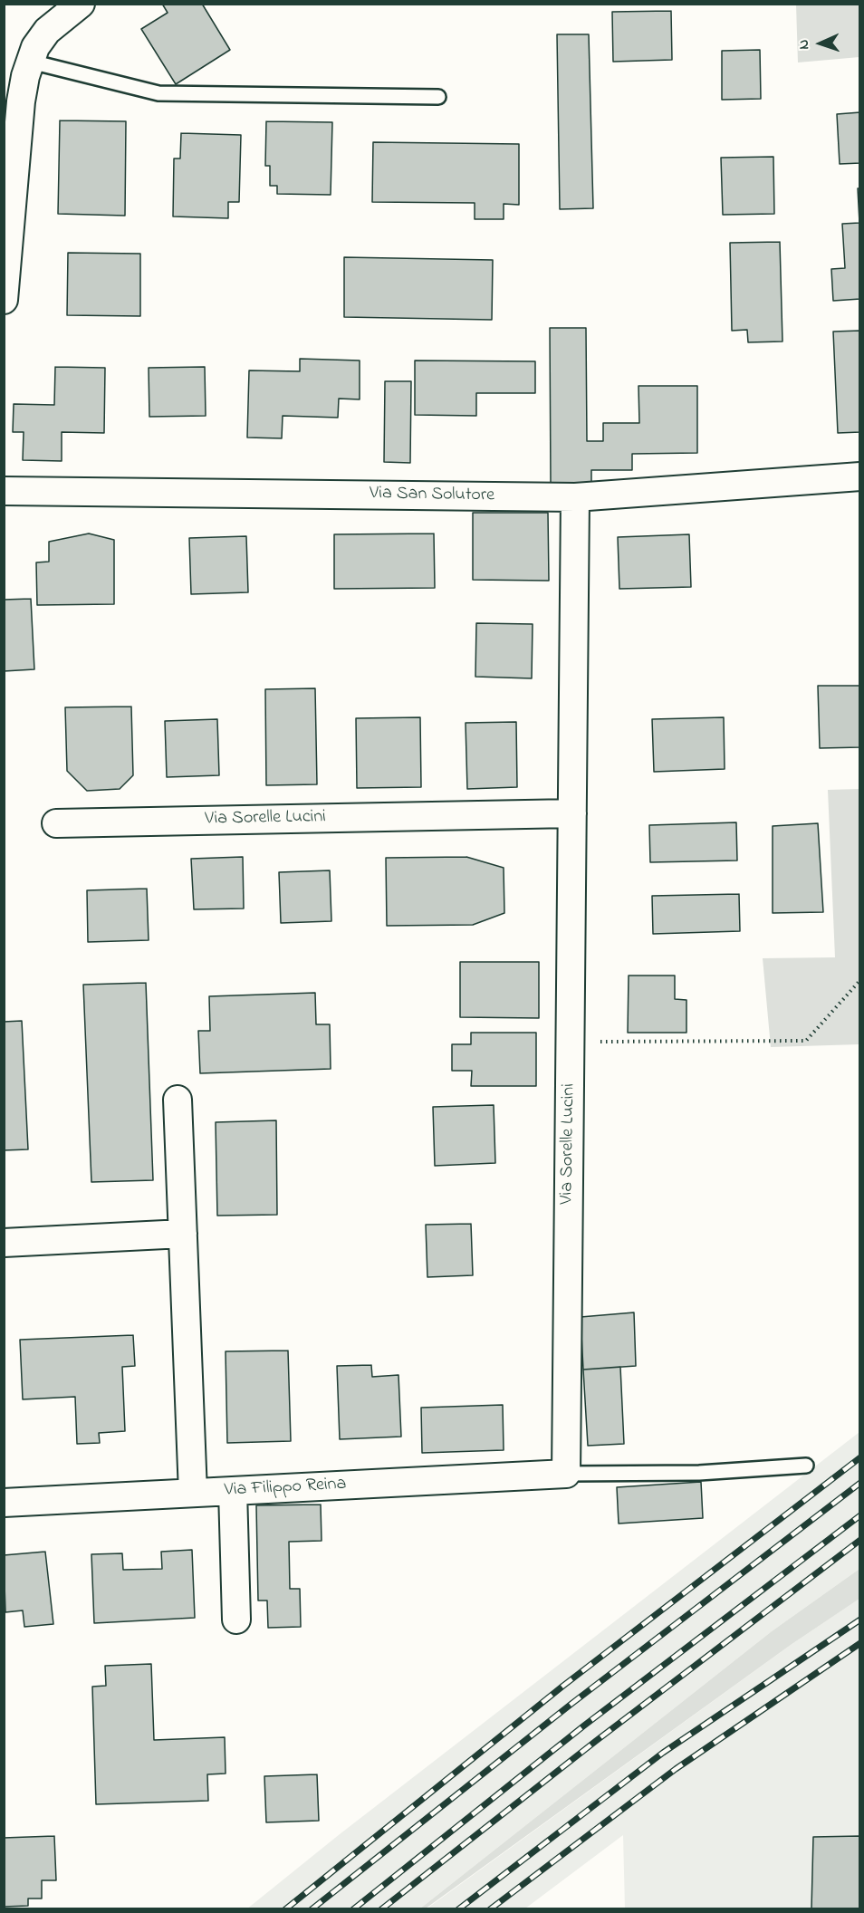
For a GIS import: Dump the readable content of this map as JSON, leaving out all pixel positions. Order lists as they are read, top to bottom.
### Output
{
  "streets": {
    "street": ["Via San Solutore", "Via Sorelle Lucini", "Via Filippo Reina"]
  },
  "crossings": [
    ["Via San Solutore", "Via Sorelle Lucini"],
    ["Via Sorelle Lucini", "Via Filippo Reina"]
  ],
  "north": "left"
}
